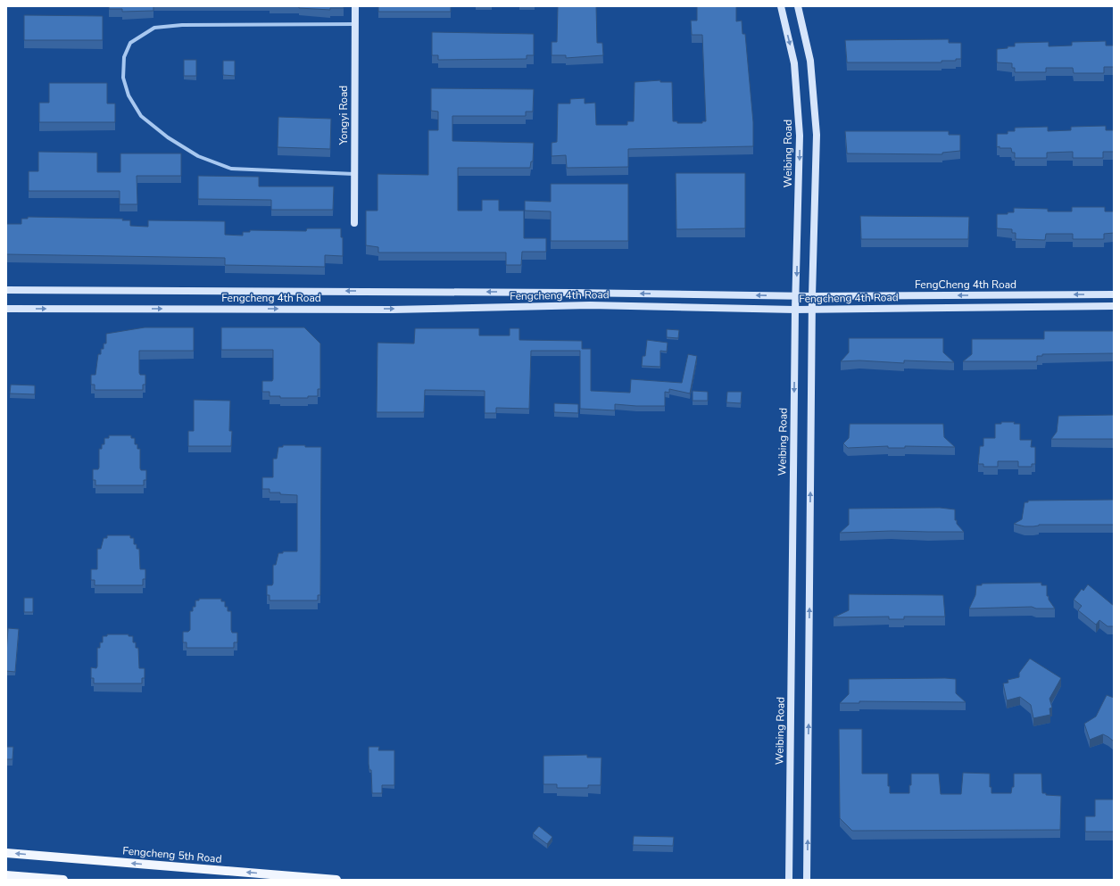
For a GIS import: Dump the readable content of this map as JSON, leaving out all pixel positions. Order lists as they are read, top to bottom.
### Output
{
  "streets": {
    "main road": ["Fengcheng 5th Road"],
    "street": [
      "Yongyi Road",
      "Weibing Road",
      "FengCheng 4th Road",
      "Fengcheng 4th Road"
    ]
  },
  "crossings": [
    ["Weibing Road", "FengCheng 4th Road"],
    ["Weibing Road", "Fengcheng 4th Road"],
    ["FengCheng 4th Road", "Fengcheng 4th Road"]
  ],
  "one_way": ["FengCheng 4th Road", "Fengcheng 5th Road"]
}
